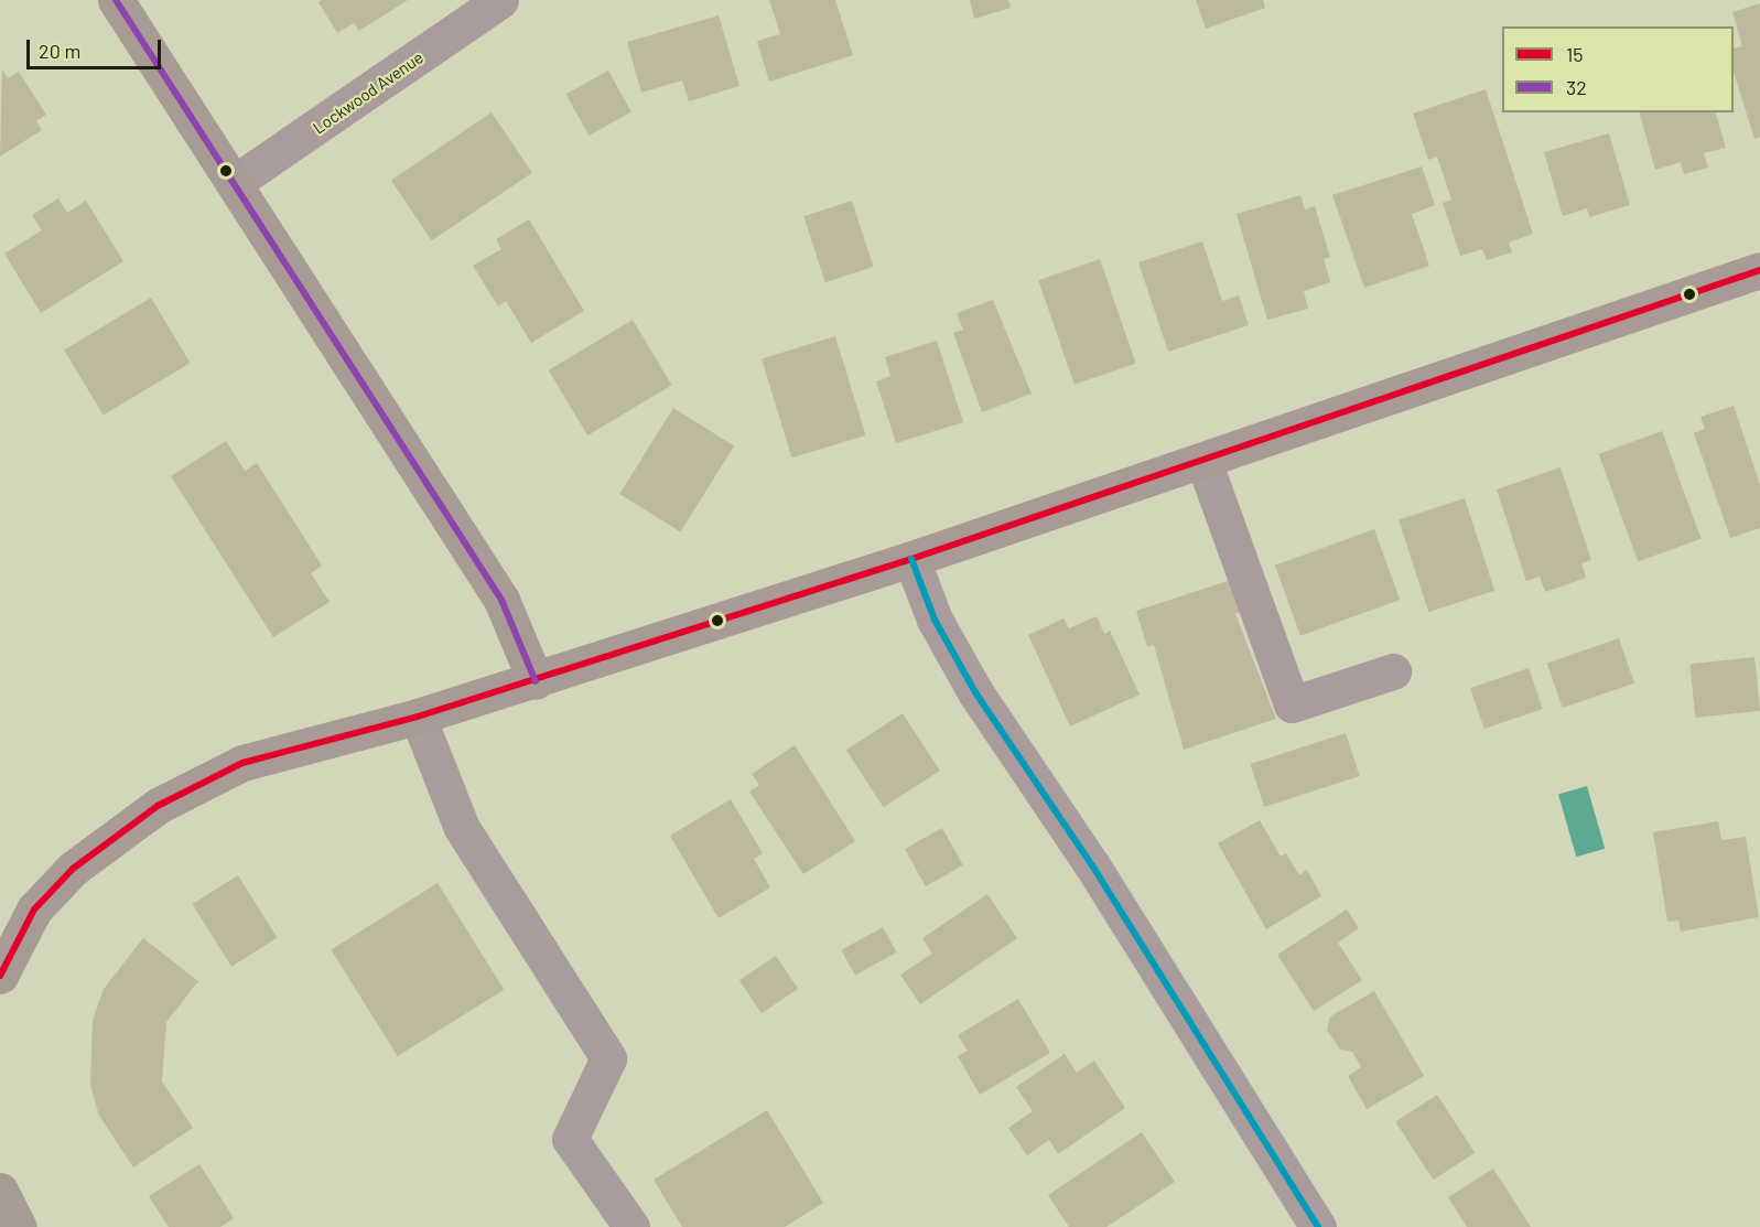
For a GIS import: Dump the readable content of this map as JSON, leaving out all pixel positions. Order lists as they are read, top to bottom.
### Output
{
  "streets": {
    "street": ["Lockwood Avenue"]
  },
  "lines": ["transit line 32", "transit line 15"],
  "legend": ["15", "32"],
  "scale_bar": "20 m"
}
